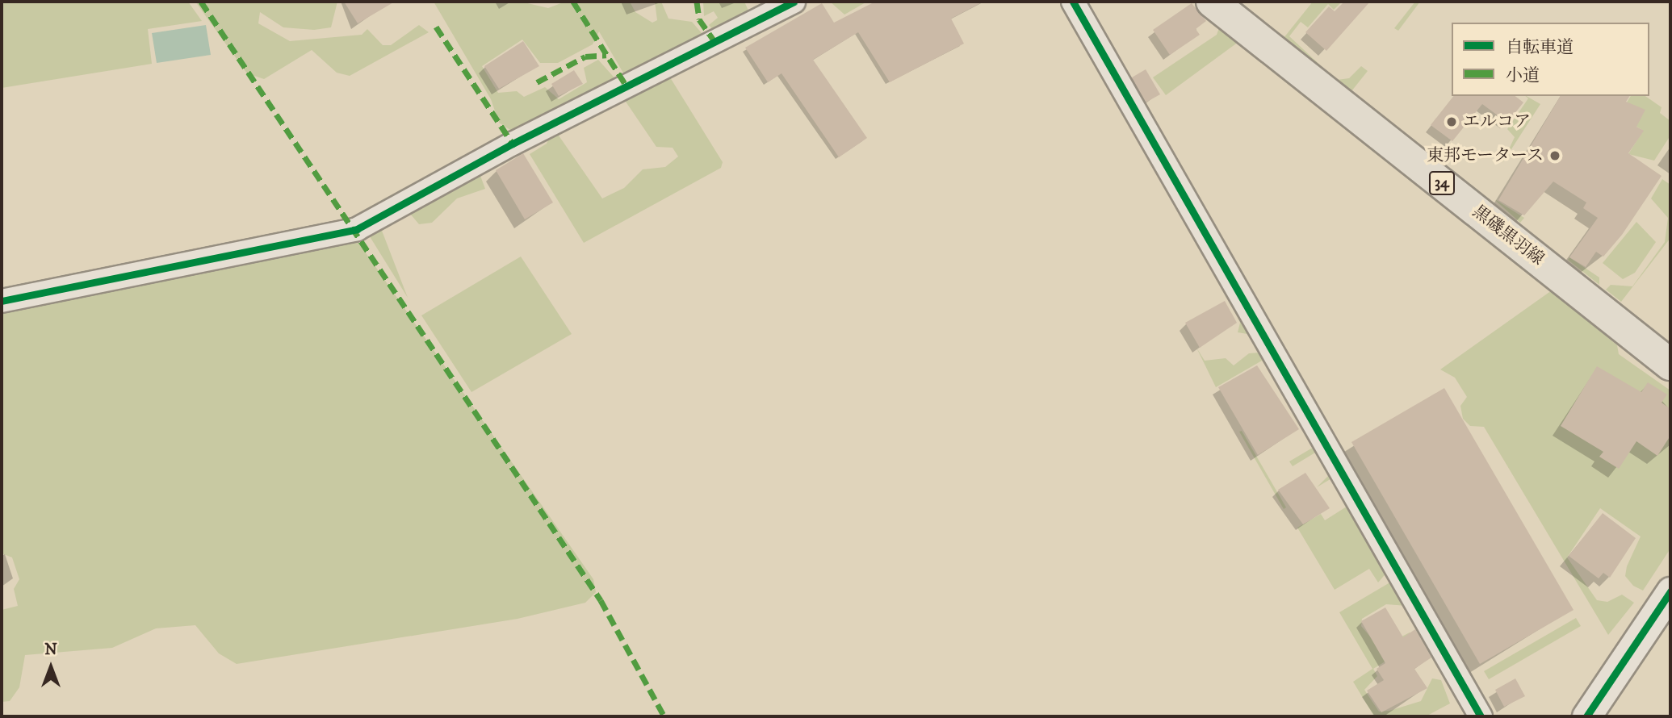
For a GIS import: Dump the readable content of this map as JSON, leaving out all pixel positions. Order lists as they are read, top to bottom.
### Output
{
  "streets": {
    "main road": ["34", "黒磯黒羽線"]
  },
  "places": ["エルコア", "東邦モータース"],
  "legend": ["自転車道", "小道"],
  "north": "top"
}
